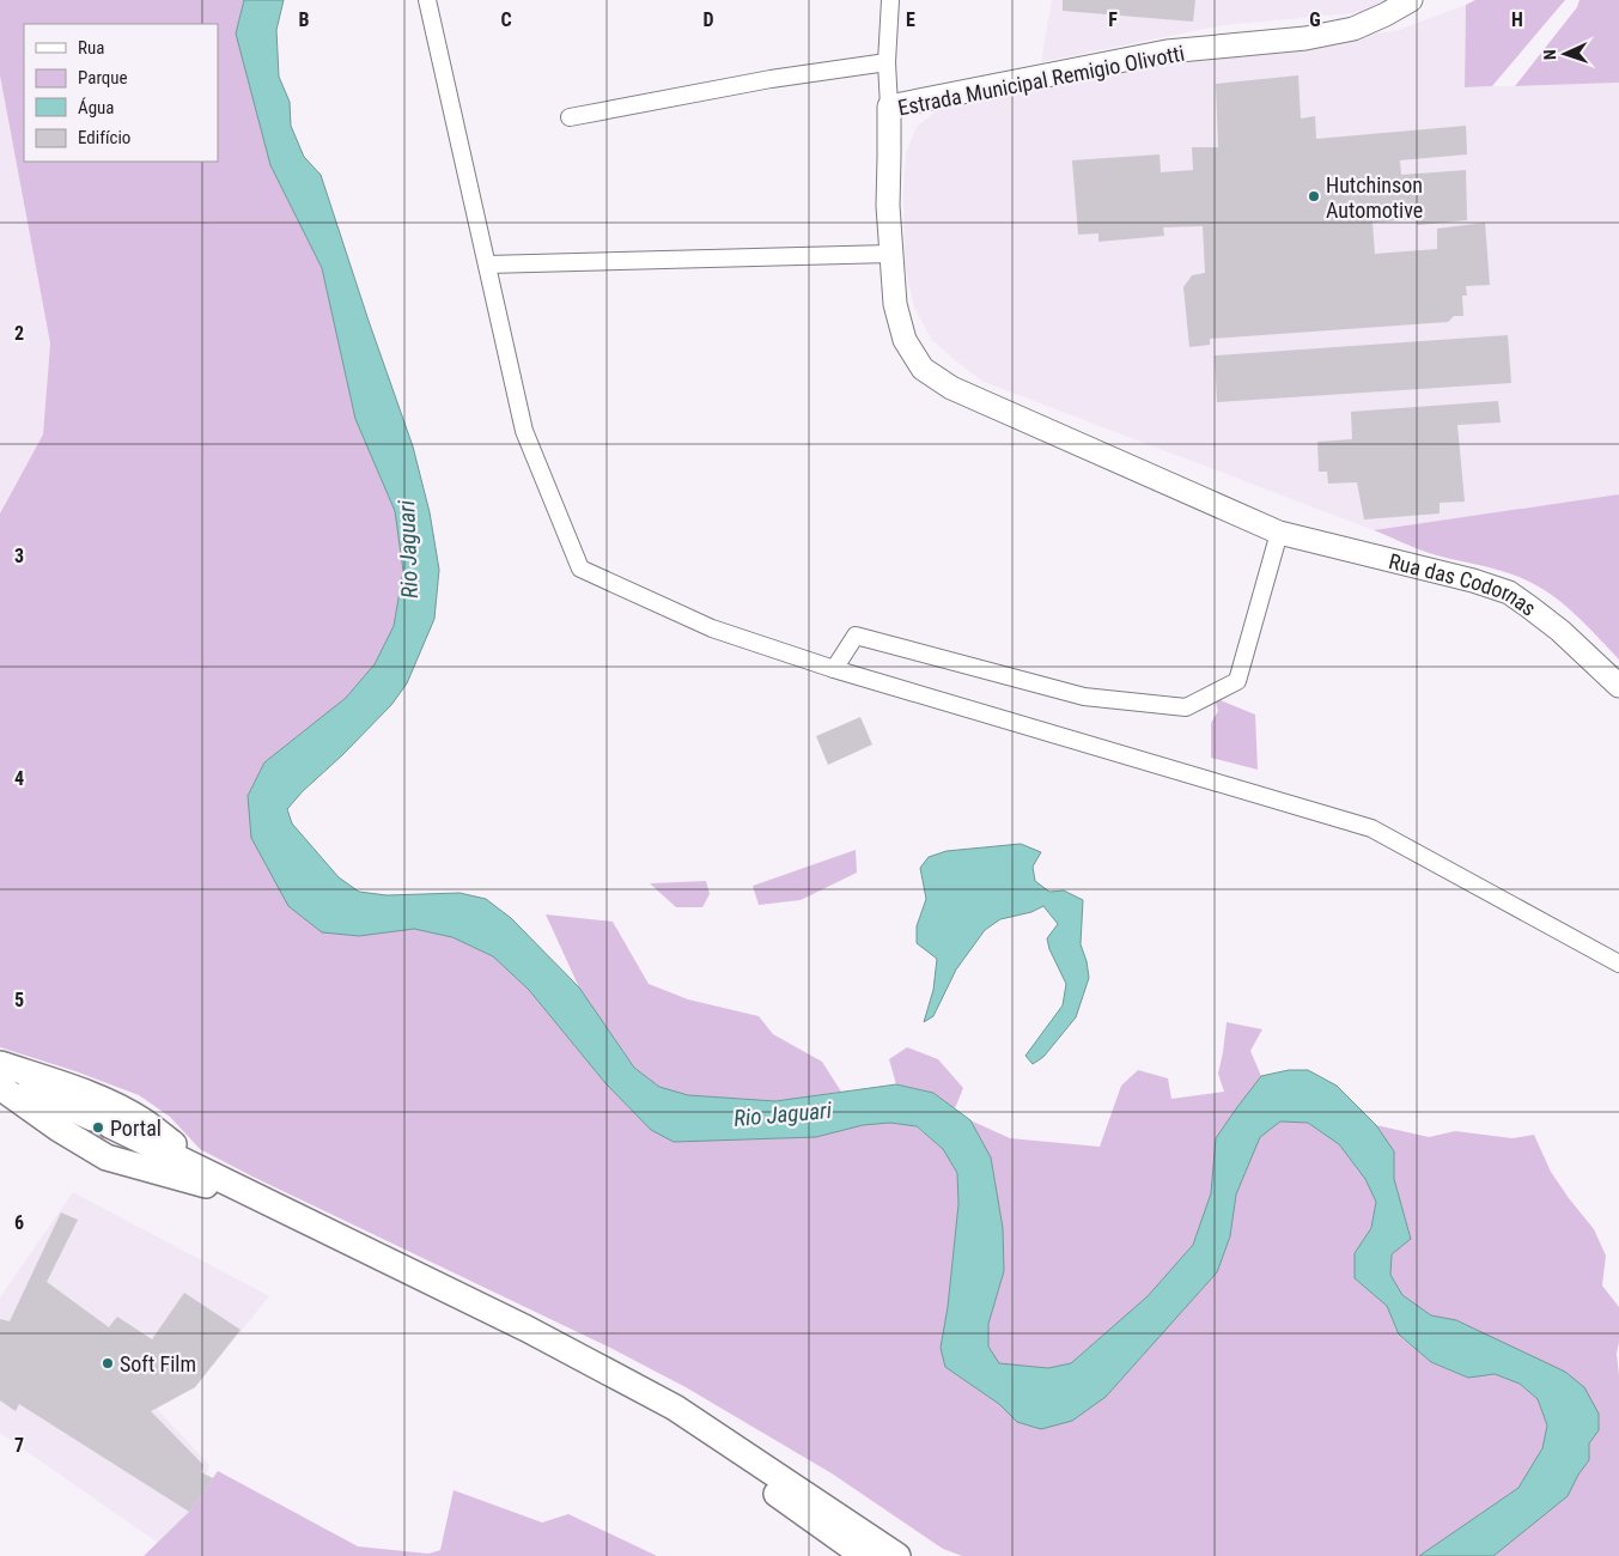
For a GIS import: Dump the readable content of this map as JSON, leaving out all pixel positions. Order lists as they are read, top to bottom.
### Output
{
  "streets": {
    "street": ["Estrada Municipal Remigio Olivotti", "Rua das Codornas"]
  },
  "crossings": [
    ["Estrada Municipal Remigio Olivotti", "Rua das Codornas"]
  ],
  "water": ["Rio Jaguari"],
  "places": ["Hutchinson Automotive", "Portal", "Soft Film"],
  "legend": [
    "Rua",
    "Parque",
    "Água",
    "Edifício"
  ],
  "north": "left",
  "grid": {
    "columns": [
      "B",
      "C",
      "D",
      "E",
      "F",
      "G",
      "H"
    ],
    "rows": [
      "2",
      "3",
      "4",
      "5",
      "6",
      "7"
    ]
  }
}
